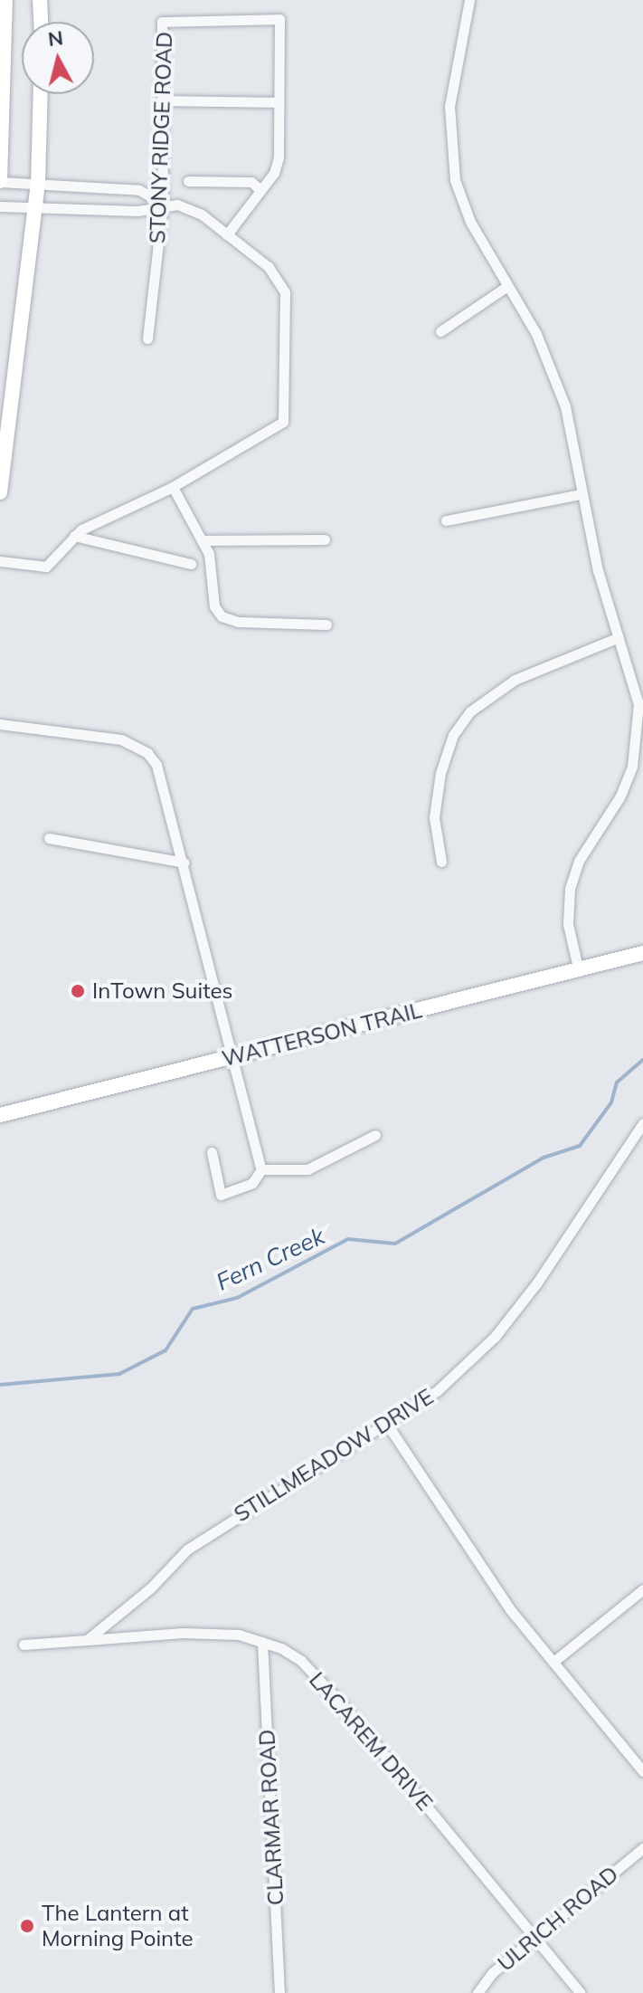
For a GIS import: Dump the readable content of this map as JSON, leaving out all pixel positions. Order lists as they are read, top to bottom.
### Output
{
  "streets": {
    "main road": ["WATTERSON TRAIL"],
    "street": [
      "STONY RIDGE ROAD",
      "STILLMEADOW DRIVE",
      "LACAREM DRIVE",
      "CLARMAR ROAD",
      "ULRICH ROAD"
    ]
  },
  "crossings": [
    ["STILLMEADOW DRIVE", "LACAREM DRIVE"],
    ["LACAREM DRIVE", "CLARMAR ROAD"],
    ["LACAREM DRIVE", "ULRICH ROAD"]
  ],
  "water": ["Fern Creek"],
  "places": ["InTown Suites", "The Lantern at Morning Pointe"],
  "north": "top"
}
